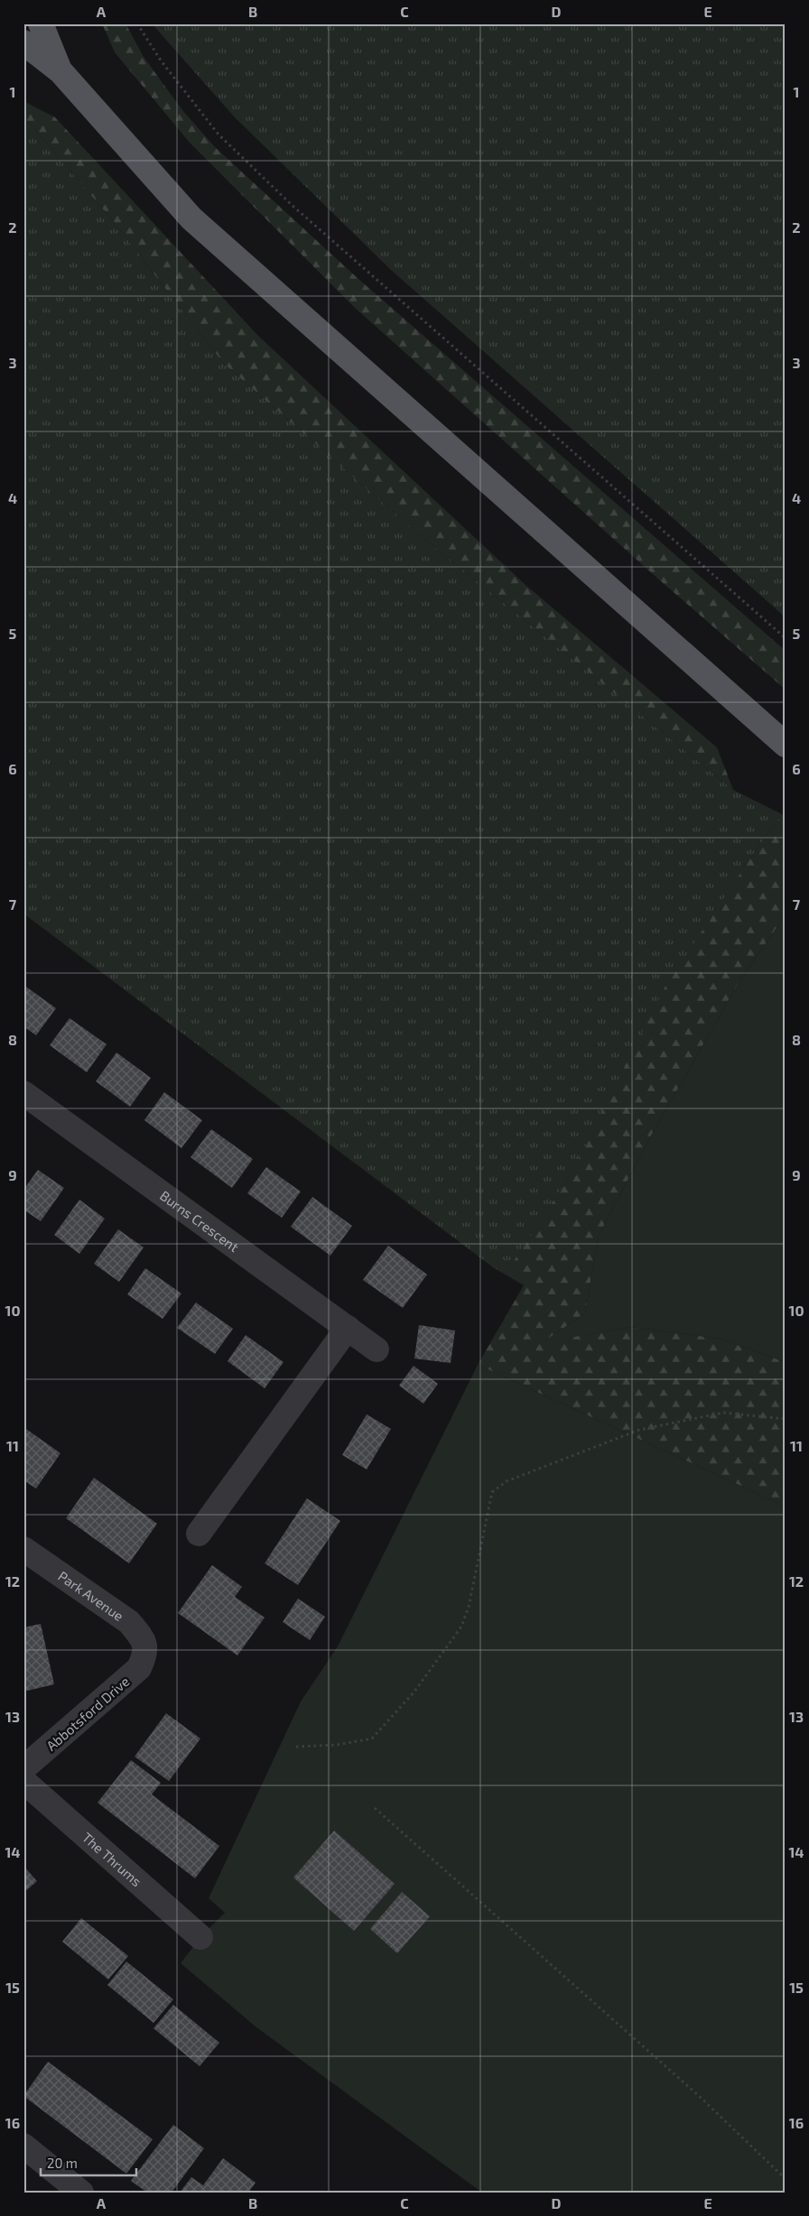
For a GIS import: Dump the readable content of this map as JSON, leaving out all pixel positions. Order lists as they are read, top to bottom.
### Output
{
  "streets": {
    "street": [
      "Burns Crescent",
      "Park Avenue",
      "Abbotsford Drive",
      "The Thrums"
    ]
  },
  "crossings": [
    ["Park Avenue", "Abbotsford Drive"]
  ],
  "scale_bar": "20 m",
  "grid": {
    "columns": [
      "A",
      "B",
      "C",
      "D",
      "E"
    ],
    "rows": [
      "1",
      "2",
      "3",
      "4",
      "5",
      "6",
      "7",
      "8",
      "9",
      "10",
      "11",
      "12",
      "13",
      "14",
      "15",
      "16"
    ]
  }
}
